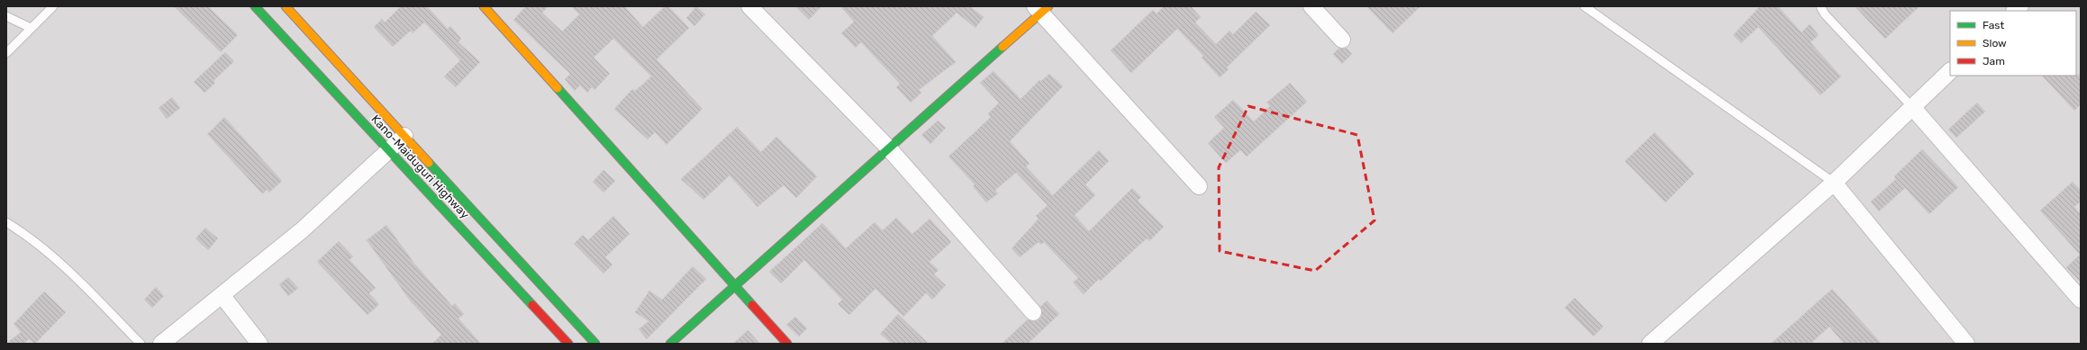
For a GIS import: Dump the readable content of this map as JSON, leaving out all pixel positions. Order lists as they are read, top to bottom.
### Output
{
  "streets": {
    "main road": ["Kano-Maiduguri Highway"]
  },
  "legend": ["Fast", "Slow", "Jam"]
}
